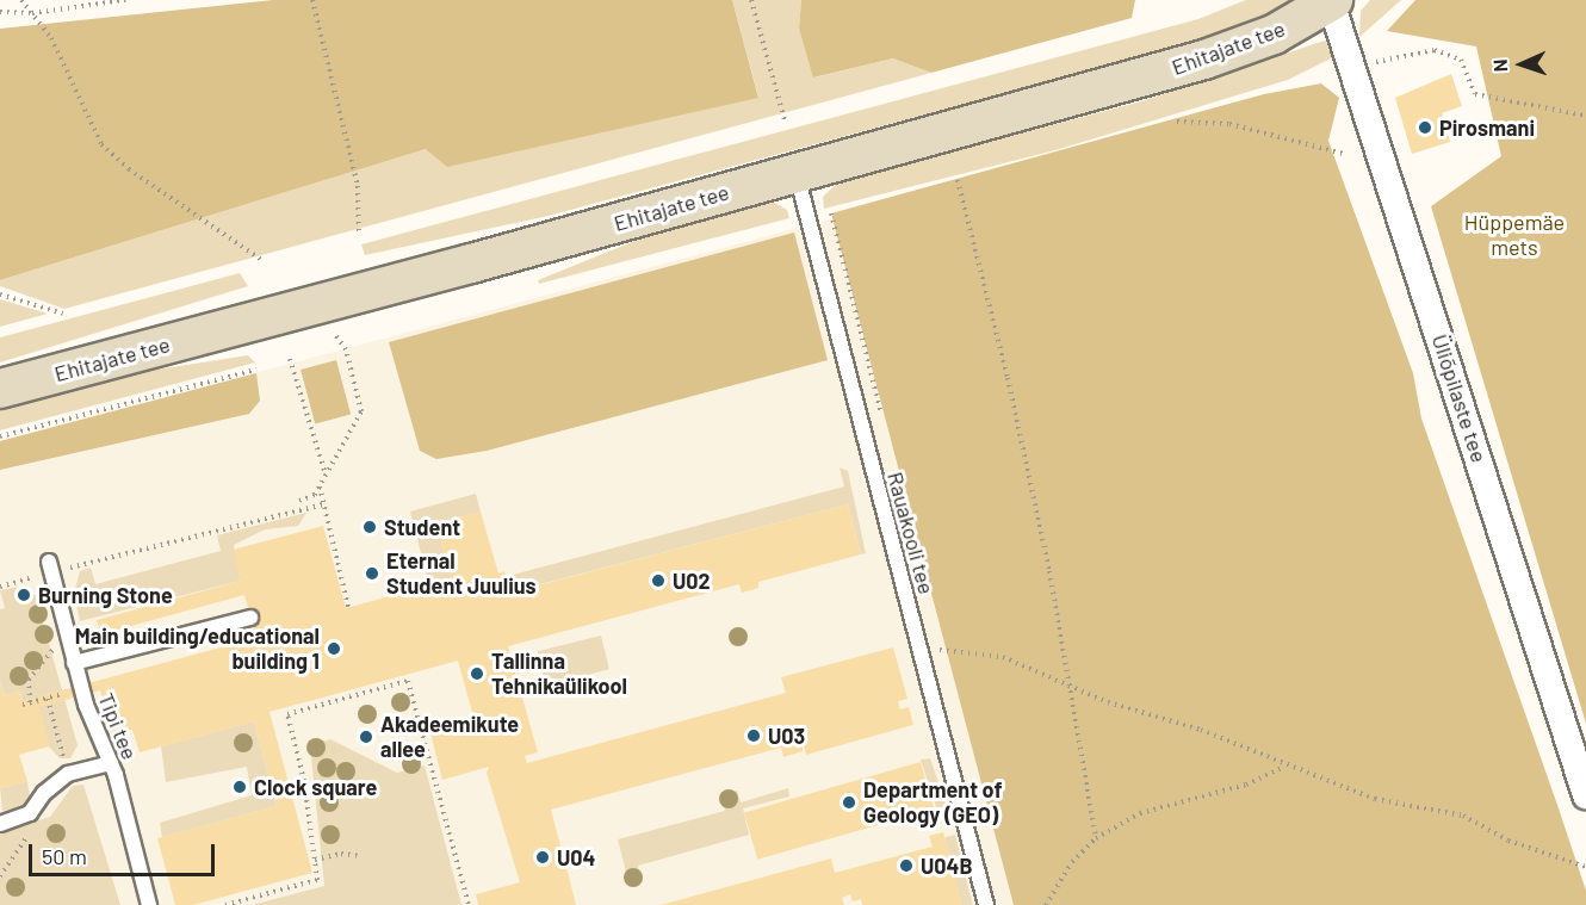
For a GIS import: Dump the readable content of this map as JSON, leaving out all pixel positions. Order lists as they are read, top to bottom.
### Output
{
  "streets": {
    "main road": ["Ehitajate tee"],
    "street": ["Üliõpilaste tee"],
    "lane": ["Rauakooli tee", "Tipi tee"]
  },
  "crossings": [
    ["Ehitajate tee", "Üliõpilaste tee"],
    ["Ehitajate tee", "Rauakooli tee"]
  ],
  "parks": ["Hüppemäe mets"],
  "places": [
    "Pirosmani",
    "Student",
    "Eternal Student Juulius",
    "U02",
    "Burning Stone",
    "Main building/educational building 1",
    "Tallinna Tehnikaülikool",
    "U03",
    "Akadeemikute allee",
    "Clock square",
    "Department of Geology (GEO)",
    "U04",
    "U04B"
  ],
  "scale_bar": "50 m",
  "north": "left"
}
